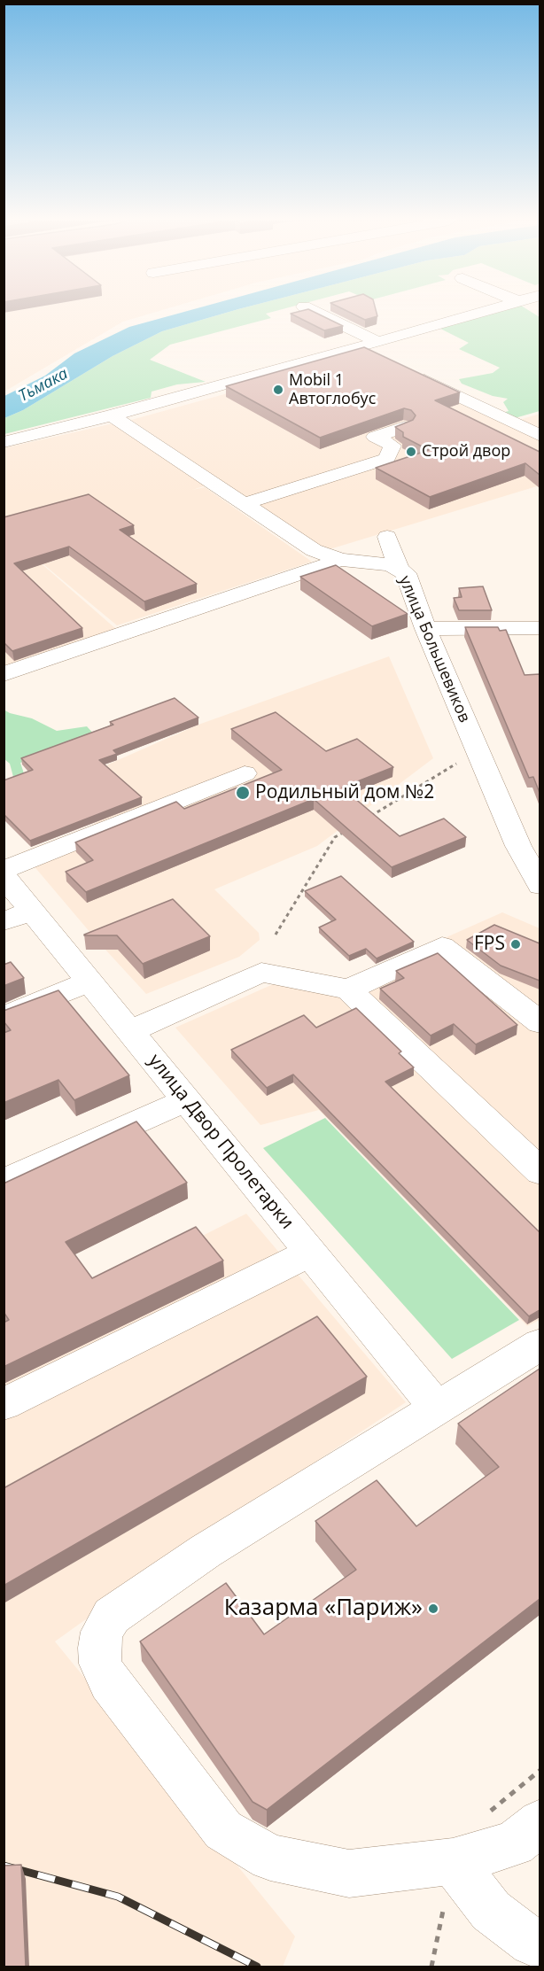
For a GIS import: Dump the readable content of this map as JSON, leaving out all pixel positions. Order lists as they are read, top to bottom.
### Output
{
  "streets": {
    "street": ["улица Большевиков", "улица Двор Пролетарки"]
  },
  "water": ["Тьмака"],
  "places": [
    "Mobil 1 Автоглобус",
    "Строй двор",
    "Родильный дом №2",
    "FPS",
    "Казарма «Париж»"
  ]
}
